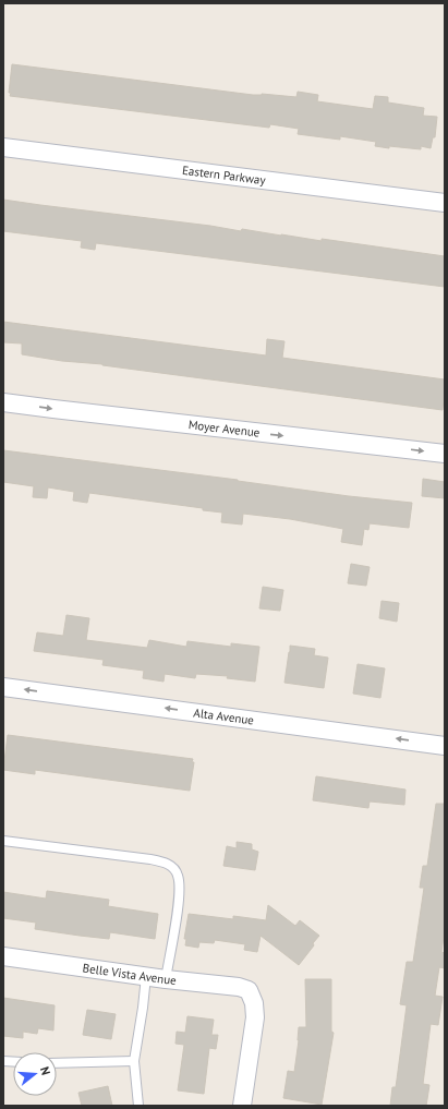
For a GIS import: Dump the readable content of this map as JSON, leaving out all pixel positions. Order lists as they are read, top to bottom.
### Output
{
  "streets": {
    "street": [
      "Eastern Parkway",
      "Moyer Avenue",
      "Alta Avenue",
      "Belle Vista Avenue"
    ]
  },
  "one_way": ["Moyer Avenue", "Alta Avenue"],
  "north": "right"
}
